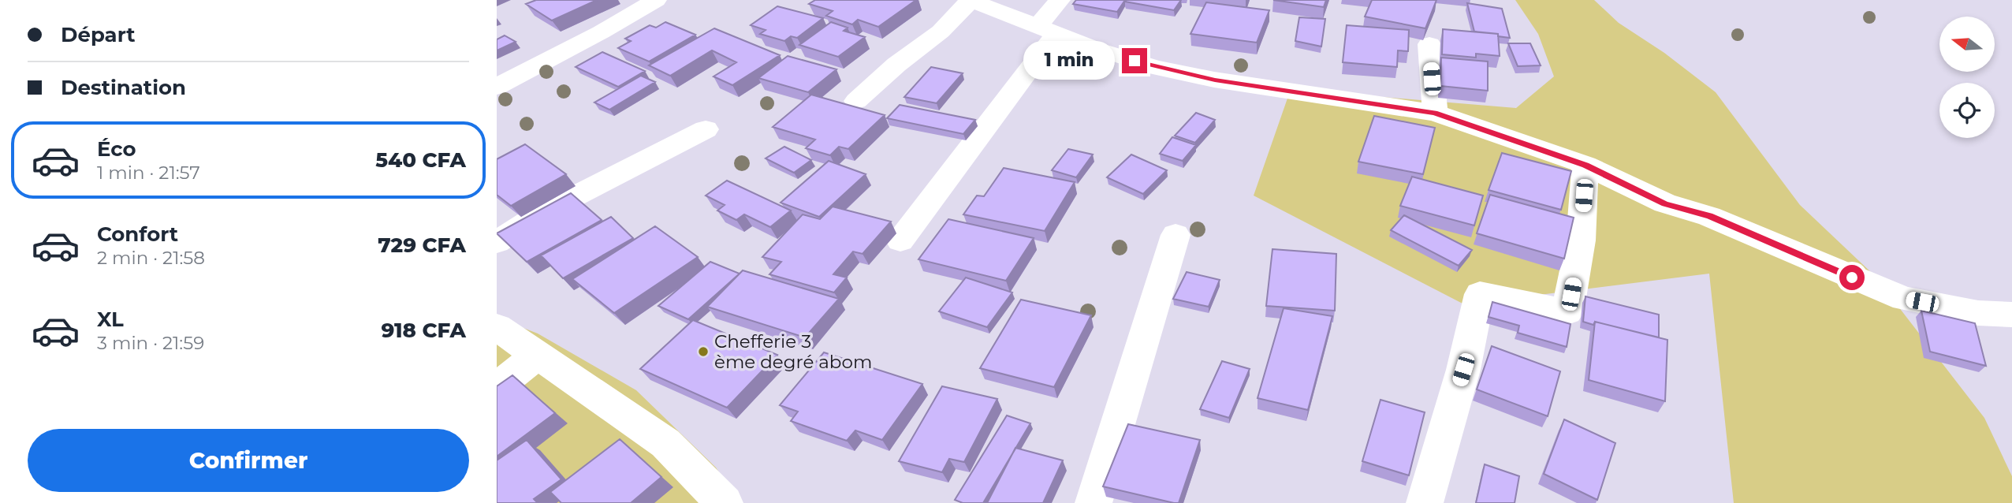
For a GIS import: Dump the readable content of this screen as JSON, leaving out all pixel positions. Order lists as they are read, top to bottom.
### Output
{
  "places": ["Chefferie 3 ème degré abom"],
  "north": "left",
  "page": {
    "banner": ["Départ", "Destination"],
    "bubble": "1 min",
    "list": [
      {
        "name": "Éco",
        "note": "1 min · 21:57",
        "value": "540 CFA"
      },
      {
        "name": "Confort",
        "note": "2 min · 21:58",
        "value": "729 CFA"
      },
      {
        "name": "XL",
        "note": "3 min · 21:59",
        "value": "918 CFA"
      }
    ],
    "buttons": "Confirmer"
  }
}
